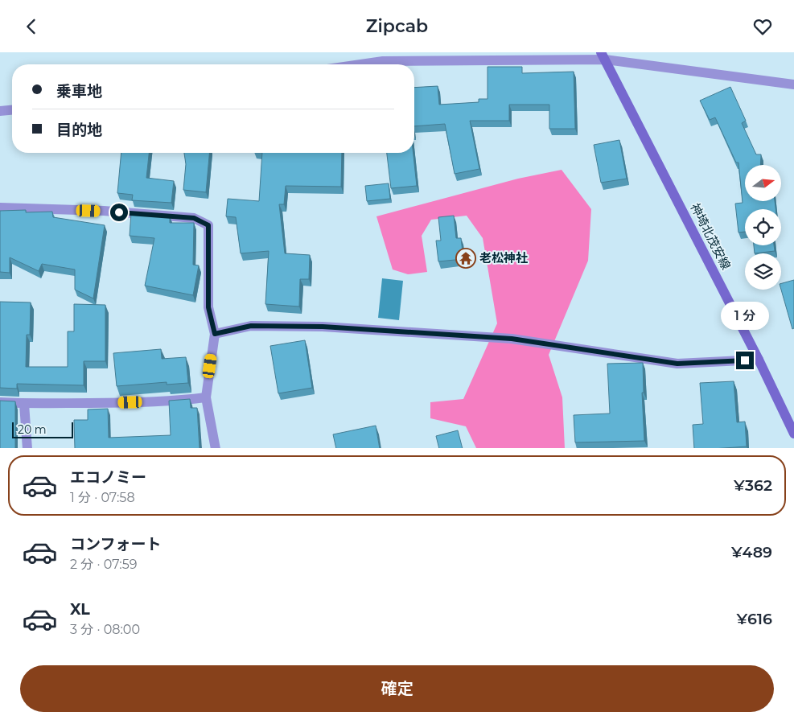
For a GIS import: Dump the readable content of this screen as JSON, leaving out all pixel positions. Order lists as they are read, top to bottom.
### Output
{
  "streets": {
    "main road": ["神埼北茂安線"]
  },
  "places": {
    "temple": ["老松神社"]
  },
  "scale_bar": "20 m",
  "north": "right",
  "page": {
    "header": "Zipcab",
    "banner": ["乗車地", "目的地"],
    "bubble": "1 分",
    "scale": "20 m",
    "list": [
      {
        "name": "エコノミー",
        "note": "1 分 · 07:58",
        "value": "¥362"
      },
      {
        "name": "コンフォート",
        "note": "2 分 · 07:59",
        "value": "¥489"
      },
      {
        "name": "XL",
        "note": "3 分 · 08:00",
        "value": "¥616"
      }
    ],
    "buttons": "確定"
  }
}
